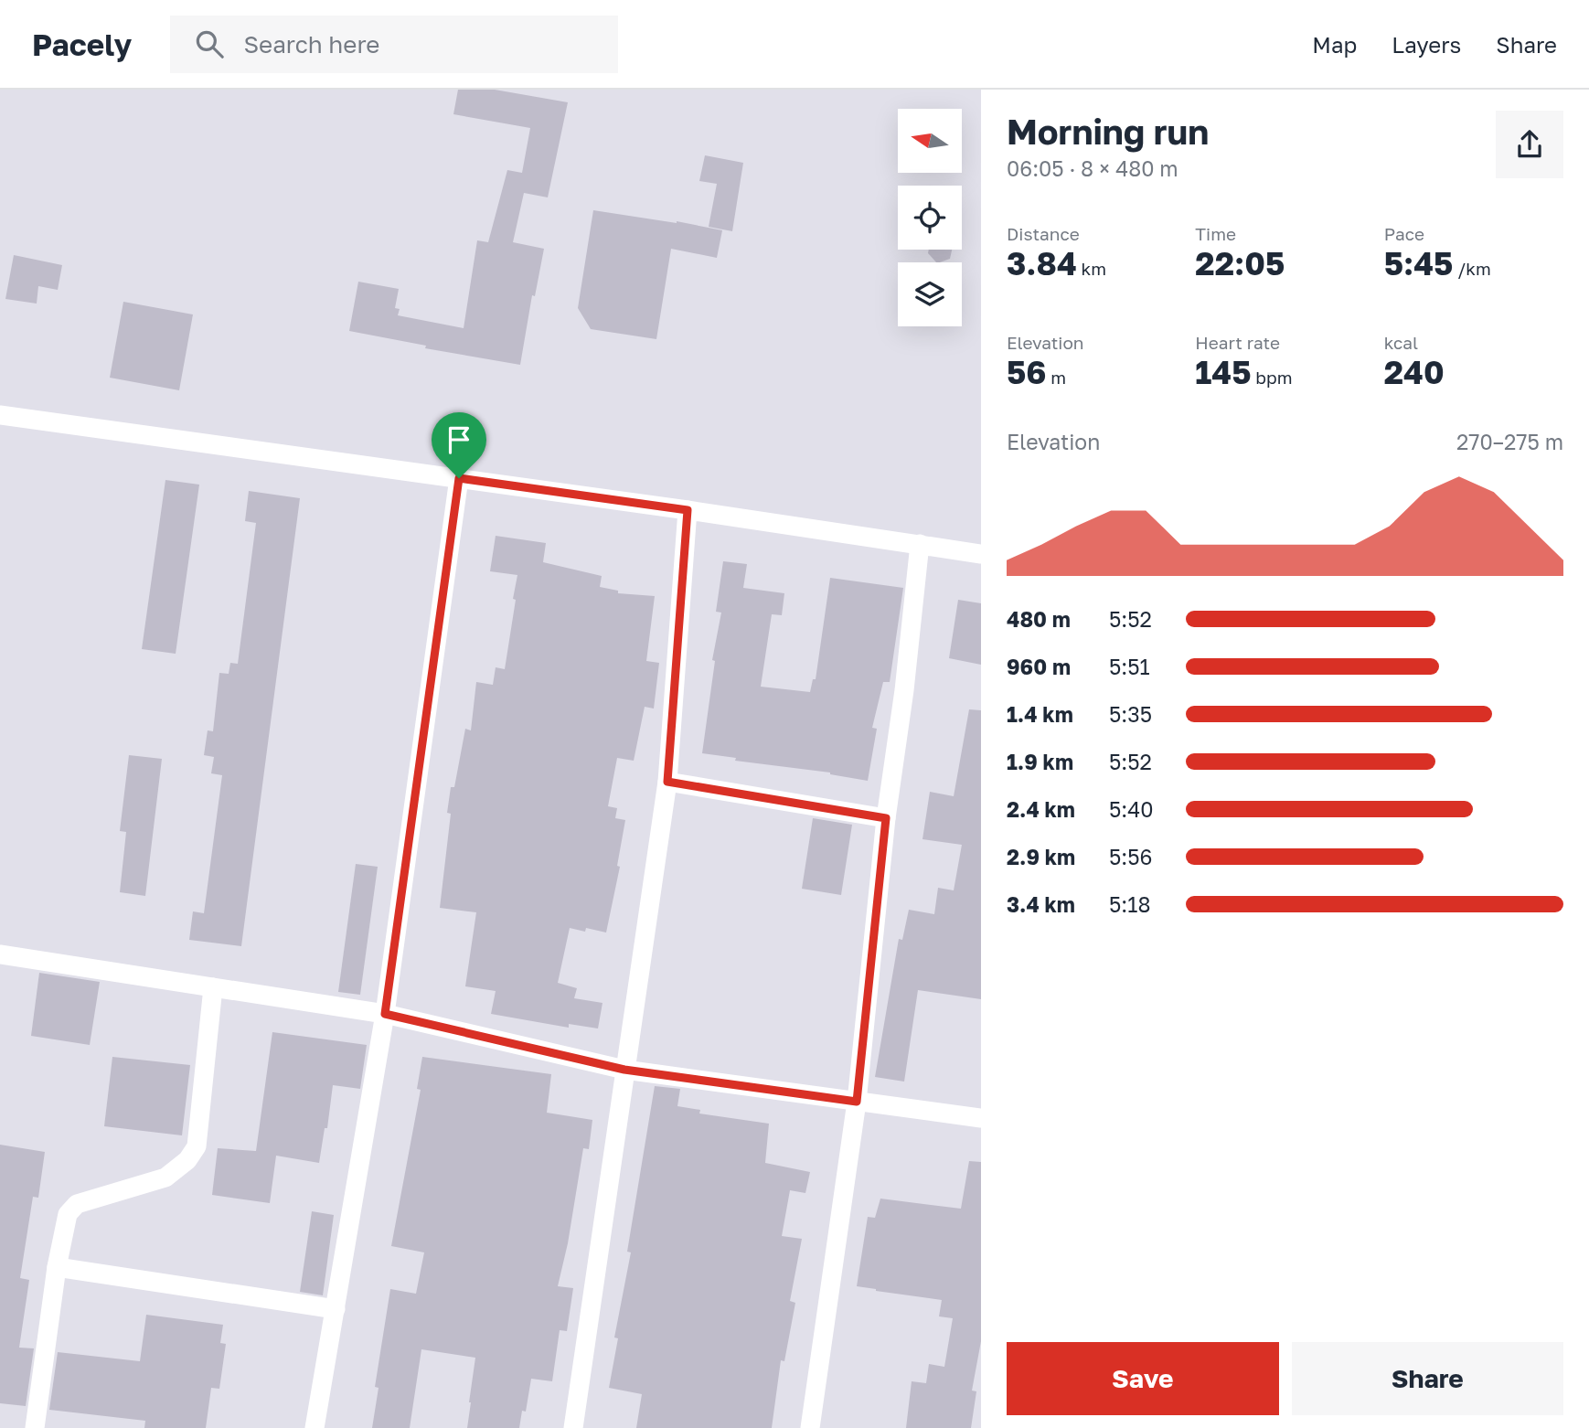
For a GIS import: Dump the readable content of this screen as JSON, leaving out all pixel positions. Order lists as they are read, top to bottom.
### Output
{
  "north": "left",
  "page": {
    "header": "Pacely",
    "search": "Search here",
    "nav": ["Map", "Layers", "Share"],
    "heading": ["Morning run", "06:05 · 8 × 480 m"],
    "stats": [
      ["Distance", "3.84 km"],
      ["Time", "22:05"],
      ["Pace", "5:45 /km"],
      ["Elevation", "56 m"],
      ["Heart rate", "145 bpm"],
      ["kcal", "240"]
    ],
    "chart": ["Elevation", "270–275 m"],
    "list": [
      {
        "name": "480 m",
        "note": "5:52"
      },
      {
        "name": "960 m",
        "note": "5:51"
      },
      {
        "name": "1.4 km",
        "note": "5:35"
      },
      {
        "name": "1.9 km",
        "note": "5:52"
      },
      {
        "name": "2.4 km",
        "note": "5:40"
      },
      {
        "name": "2.9 km",
        "note": "5:56"
      },
      {
        "name": "3.4 km",
        "note": "5:18"
      }
    ],
    "buttons": ["Save", "Share"]
  }
}
